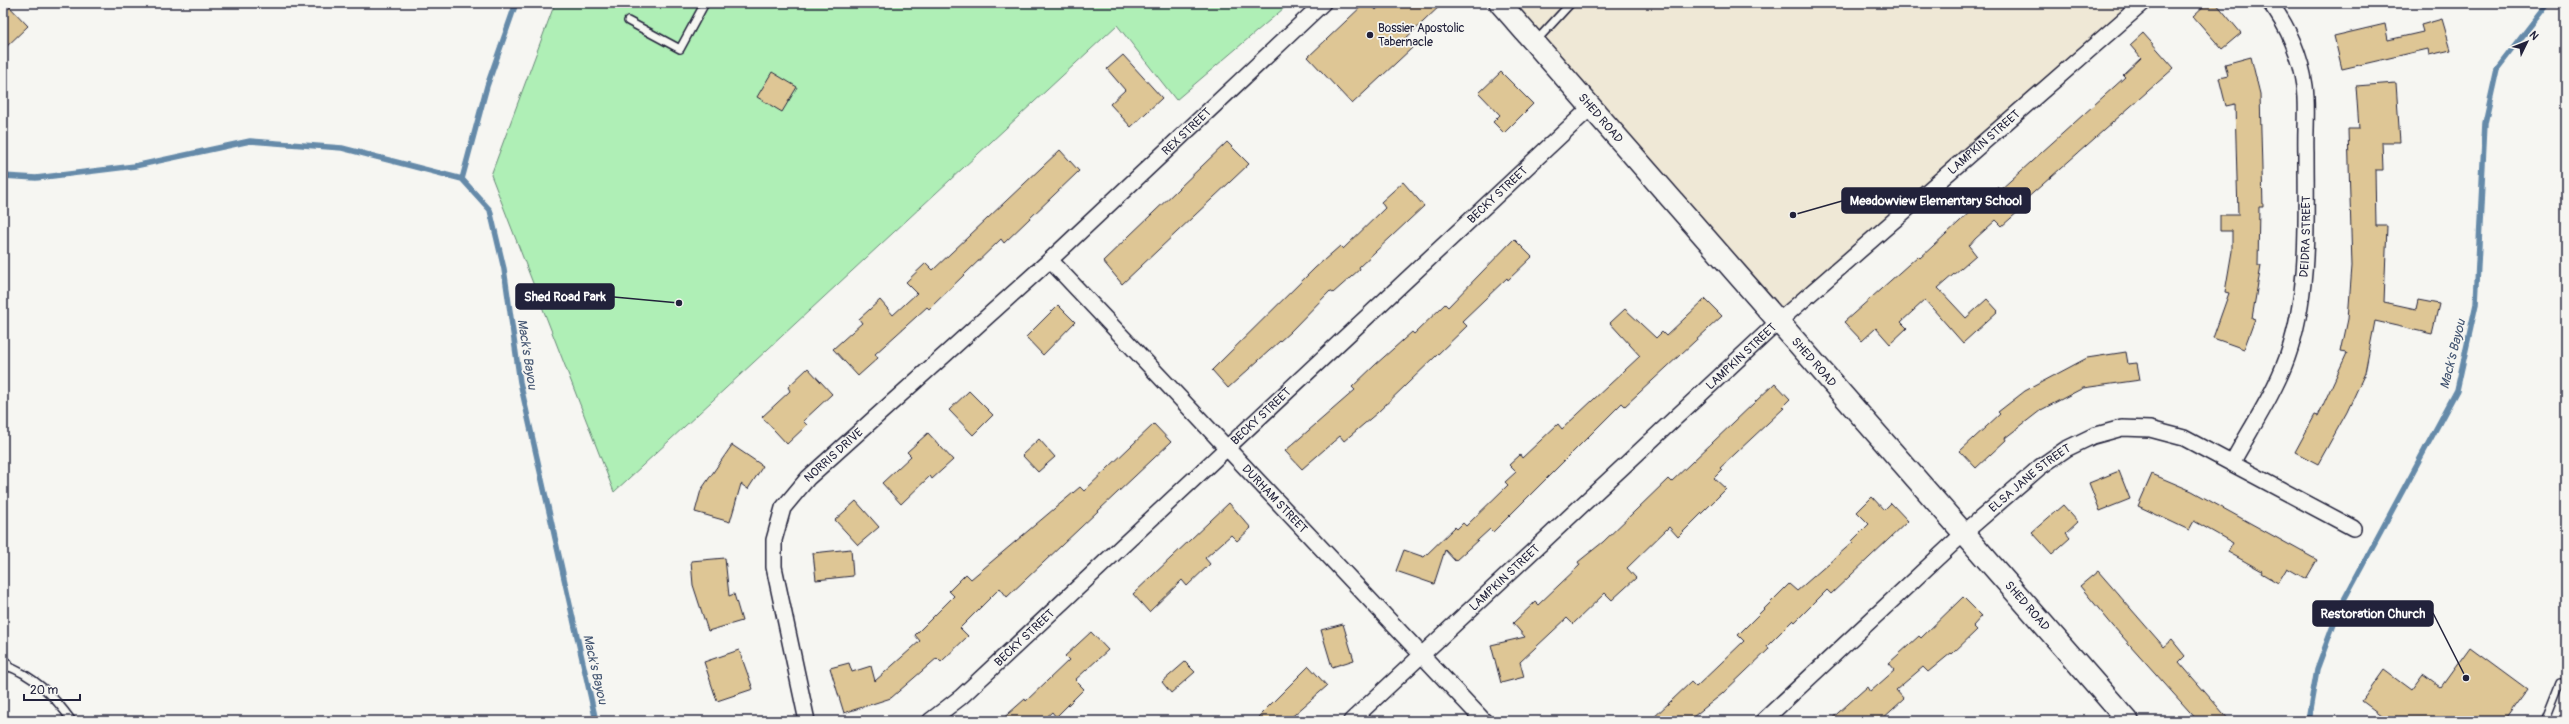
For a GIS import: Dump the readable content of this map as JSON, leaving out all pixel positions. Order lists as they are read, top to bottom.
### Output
{
  "streets": {
    "street": [
      "SHED ROAD",
      "REX STREET",
      "LAMPKIN STREET",
      "BECKY STREET",
      "DEIDRA STREET",
      "NORRIS DRIVE",
      "ELSA JANE STREET",
      "DURHAM STREET"
    ]
  },
  "crossings": [
    ["SHED ROAD", "LAMPKIN STREET"],
    ["SHED ROAD", "BECKY STREET"],
    ["SHED ROAD", "ELSA JANE STREET"],
    ["REX STREET", "NORRIS DRIVE"],
    ["REX STREET", "DURHAM STREET"],
    ["LAMPKIN STREET", "DURHAM STREET"],
    ["BECKY STREET", "DURHAM STREET"],
    ["DEIDRA STREET", "ELSA JANE STREET"],
    ["NORRIS DRIVE", "DURHAM STREET"]
  ],
  "water": ["Mack's Bayou"],
  "places": [
    "Bossier Apostolic Tabernacle",
    "Meadowview Elementary School",
    "Shed Road Park",
    "Restoration Church"
  ],
  "scale_bar": "20 m",
  "north": "top right"
}
